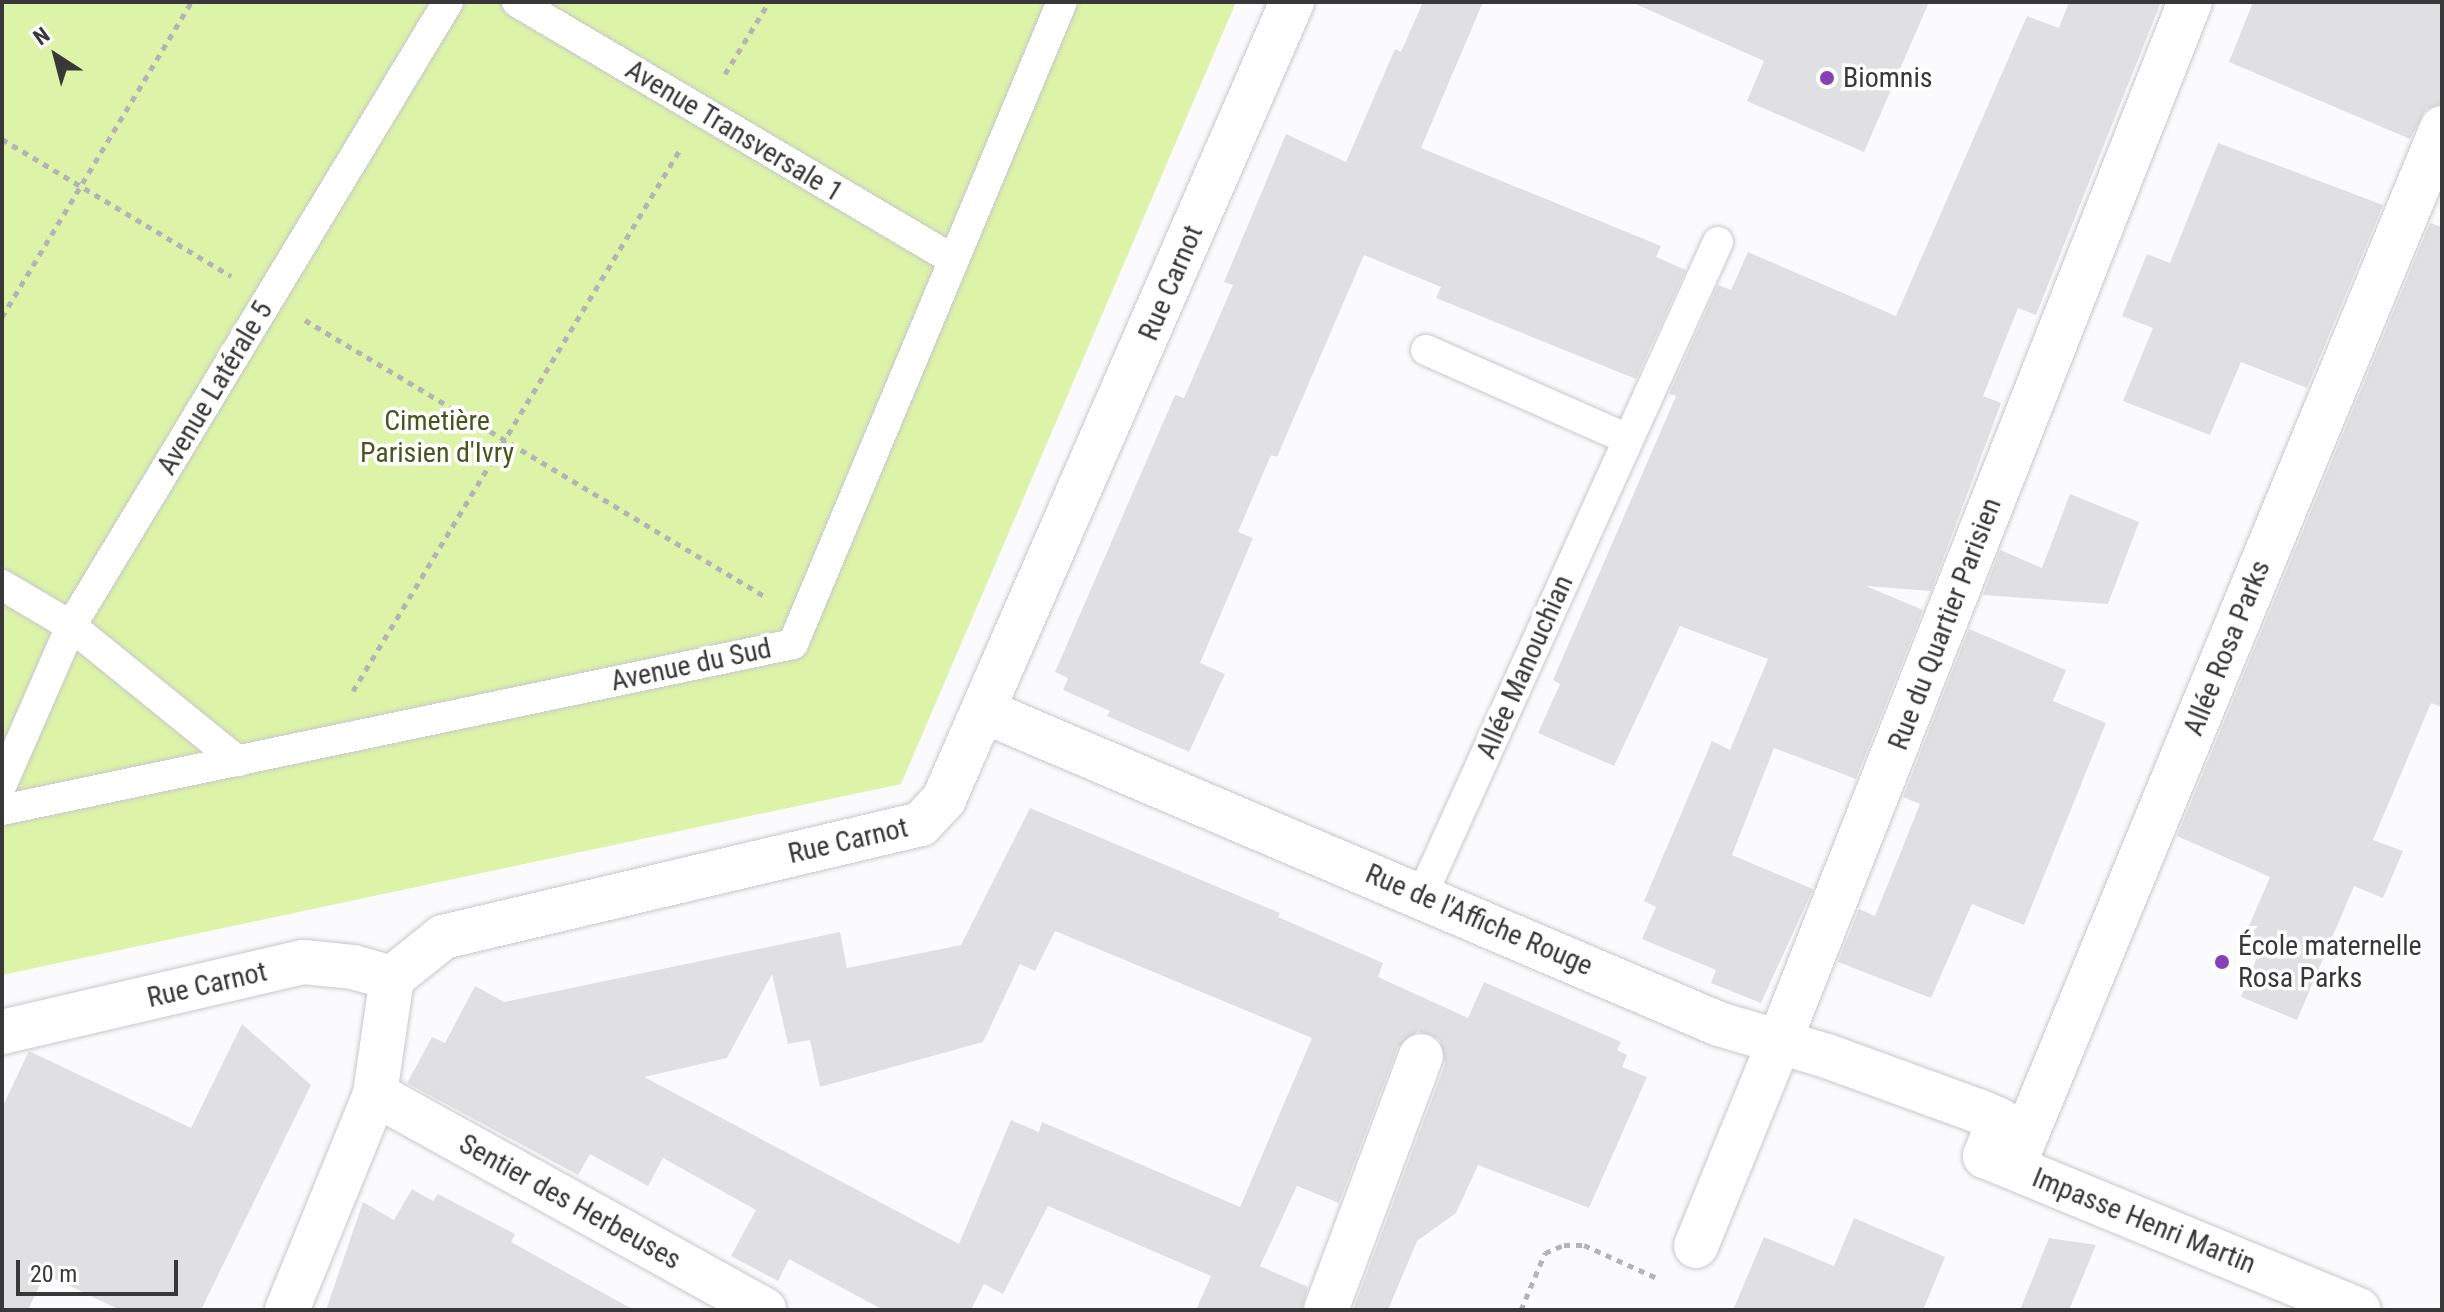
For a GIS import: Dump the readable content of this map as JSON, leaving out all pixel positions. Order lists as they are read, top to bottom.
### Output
{
  "streets": {
    "street": [
      "Rue Carnot",
      "Rue du Quartier Parisien",
      "Allée Rosa Parks",
      "Rue de l'Affiche Rouge",
      "Sentier des Herbeuses",
      "Impasse Henri Martin"
    ],
    "lane": [
      "Avenue Transversale 1",
      "Avenue Latérale 5",
      "Avenue du Sud",
      "Allée Manouchian"
    ]
  },
  "crossings": [
    ["Avenue Transversale 1", "Avenue du Sud"],
    ["Rue Carnot", "Rue de l'Affiche Rouge"],
    ["Rue du Quartier Parisien", "Rue de l'Affiche Rouge"],
    ["Allée Rosa Parks", "Impasse Henri Martin"],
    ["Allée Manouchian", "Rue de l'Affiche Rouge"],
    ["Rue de l'Affiche Rouge", "Impasse Henri Martin"]
  ],
  "parks": ["Cimetière Parisien d'Ivry"],
  "places": ["Biomnis", "École maternelle Rosa Parks"],
  "scale_bar": "20 m",
  "north": "top left"
}
